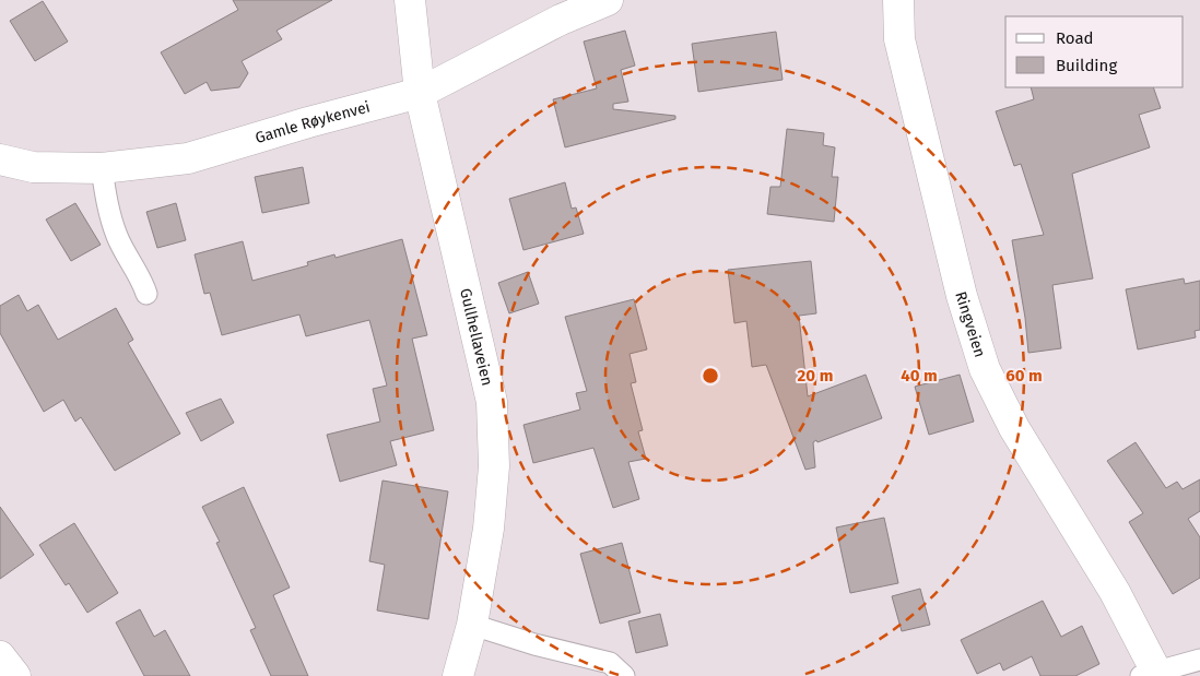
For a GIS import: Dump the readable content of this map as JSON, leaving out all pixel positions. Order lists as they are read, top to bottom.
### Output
{
  "streets": {
    "street": ["Gamle Røykenvei", "Ringveien", "Gullhellaveien"]
  },
  "crossings": [
    ["Gamle Røykenvei", "Gullhellaveien"]
  ],
  "legend": ["Road", "Building"],
  "rings": ["20 m", "40 m", "60 m"]
}
